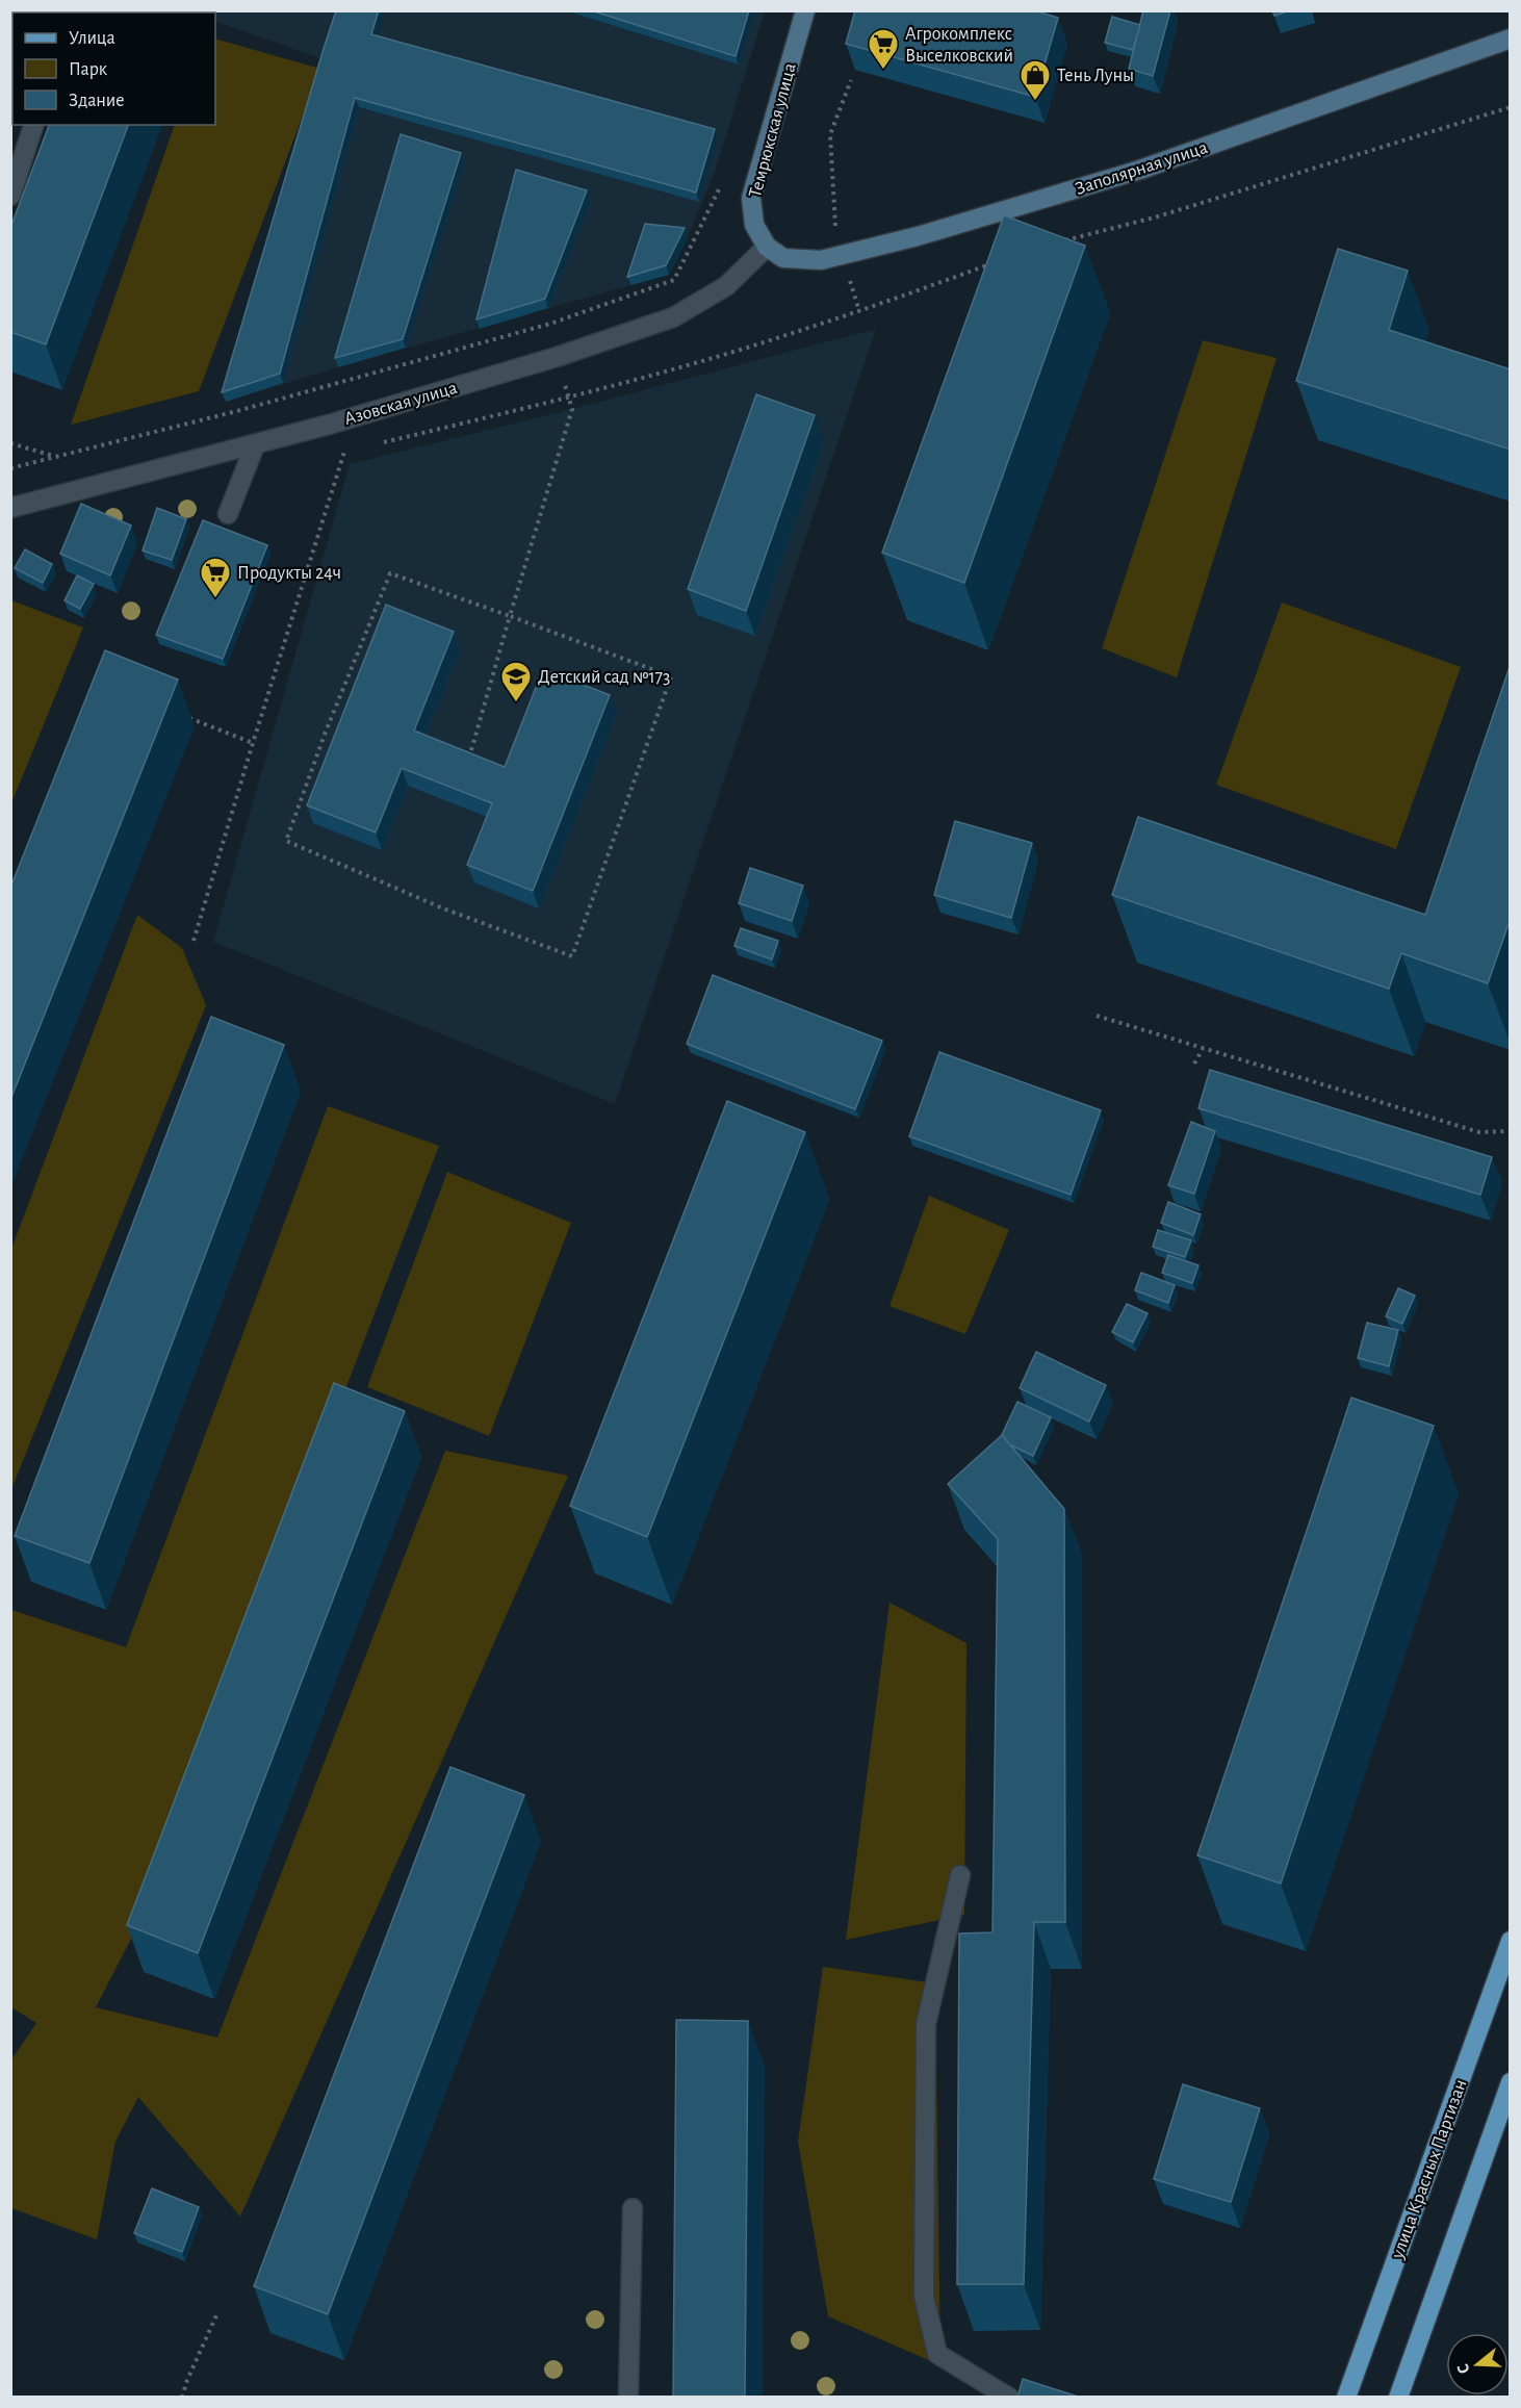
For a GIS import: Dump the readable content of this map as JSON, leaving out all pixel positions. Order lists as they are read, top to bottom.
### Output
{
  "streets": {
    "main road": ["улица Красных Партизан"],
    "street": ["Темрюкская улица", "Заполярная улица", "Азовская улица"]
  },
  "crossings": [
    ["Темрюкская улица", "Заполярная улица"],
    ["Темрюкская улица", "Азовская улица"],
    ["Заполярная улица", "Азовская улица"]
  ],
  "places": {
    "supermarket": ["Агрокомплекс Выселковский", "Продукты 24ч"],
    "shop": ["Тень Луны"],
    "school or university": ["Детский cад №173"]
  },
  "legend": ["Улица", "Парк", "Здание"],
  "north": "left"
}
